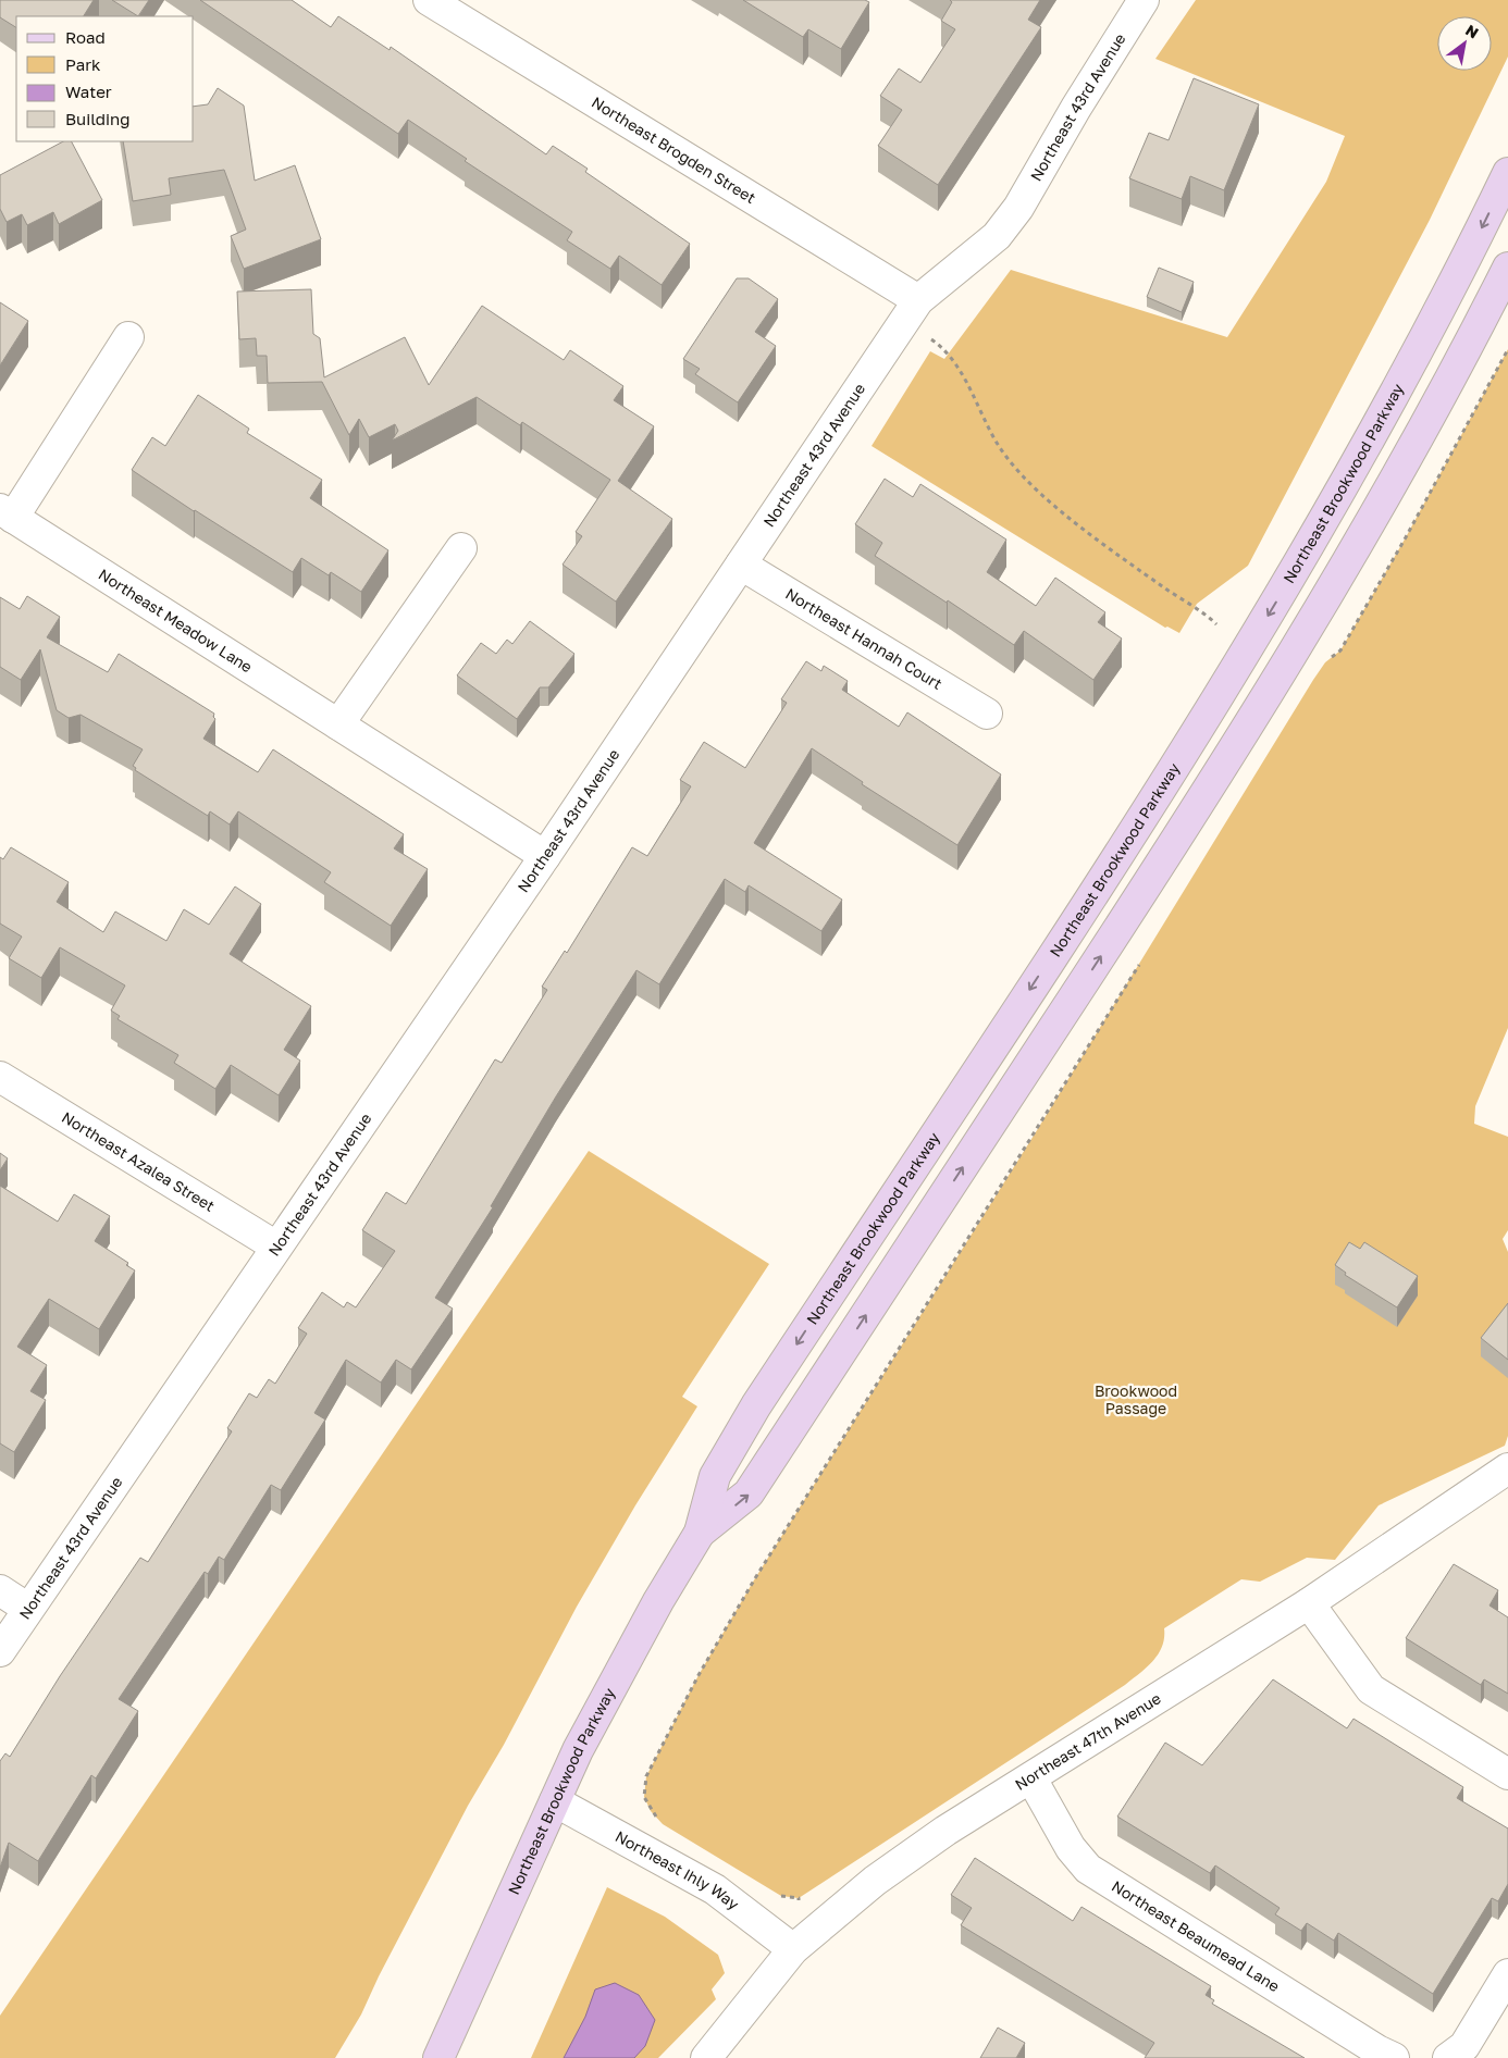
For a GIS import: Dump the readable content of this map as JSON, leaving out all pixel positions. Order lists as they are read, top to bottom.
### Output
{
  "streets": {
    "main road": ["Northeast Brookwood Parkway"],
    "street": [
      "Northeast 43rd Avenue",
      "Northeast Brogden Street",
      "Northeast Meadow Lane",
      "Northeast Hannah Court",
      "Northeast Azalea Street",
      "Northeast 47th Avenue",
      "Northeast Ihly Way",
      "Northeast Beaumead Lane"
    ]
  },
  "crossings": [
    ["Northeast 43rd Avenue", "Northeast Brogden Street"],
    ["Northeast 43rd Avenue", "Northeast Meadow Lane"],
    ["Northeast 43rd Avenue", "Northeast Hannah Court"],
    ["Northeast 43rd Avenue", "Northeast Azalea Street"],
    ["Northeast Brookwood Parkway", "Northeast Ihly Way"],
    ["Northeast 47th Avenue", "Northeast Ihly Way"],
    ["Northeast 47th Avenue", "Northeast Beaumead Lane"]
  ],
  "parks": ["Brookwood Passage"],
  "legend": [
    "Road",
    "Park",
    "Water",
    "Building"
  ],
  "north": "top right"
}
